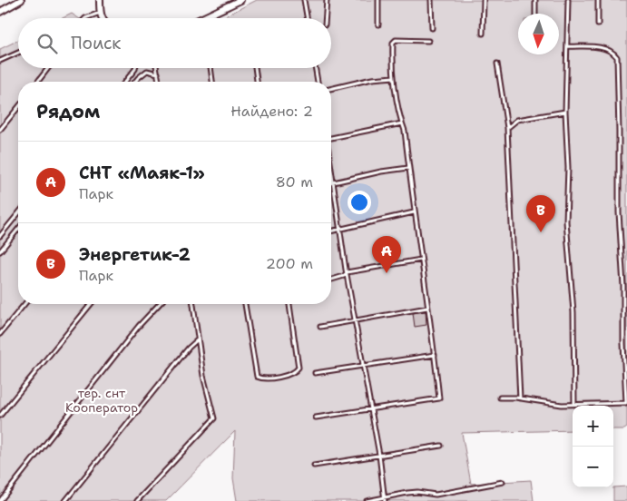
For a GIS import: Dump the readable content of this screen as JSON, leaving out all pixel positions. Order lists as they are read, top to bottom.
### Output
{
  "parks": ["тер. снт Кооператор"],
  "north": "bottom",
  "page": {
    "search": "Поиск",
    "heading": ["Рядом", "Найдено: 2"],
    "list": [
      {
        "mark": "A",
        "name": "СНТ «Маяк-1»",
        "note": "Парк",
        "value": "80 m"
      },
      {
        "mark": "B",
        "name": "Энергетик-2",
        "note": "Парк",
        "value": "200 m"
      }
    ],
    "pins": ["B", "A"],
    "map_buttons": ["+", "−"]
  }
}
